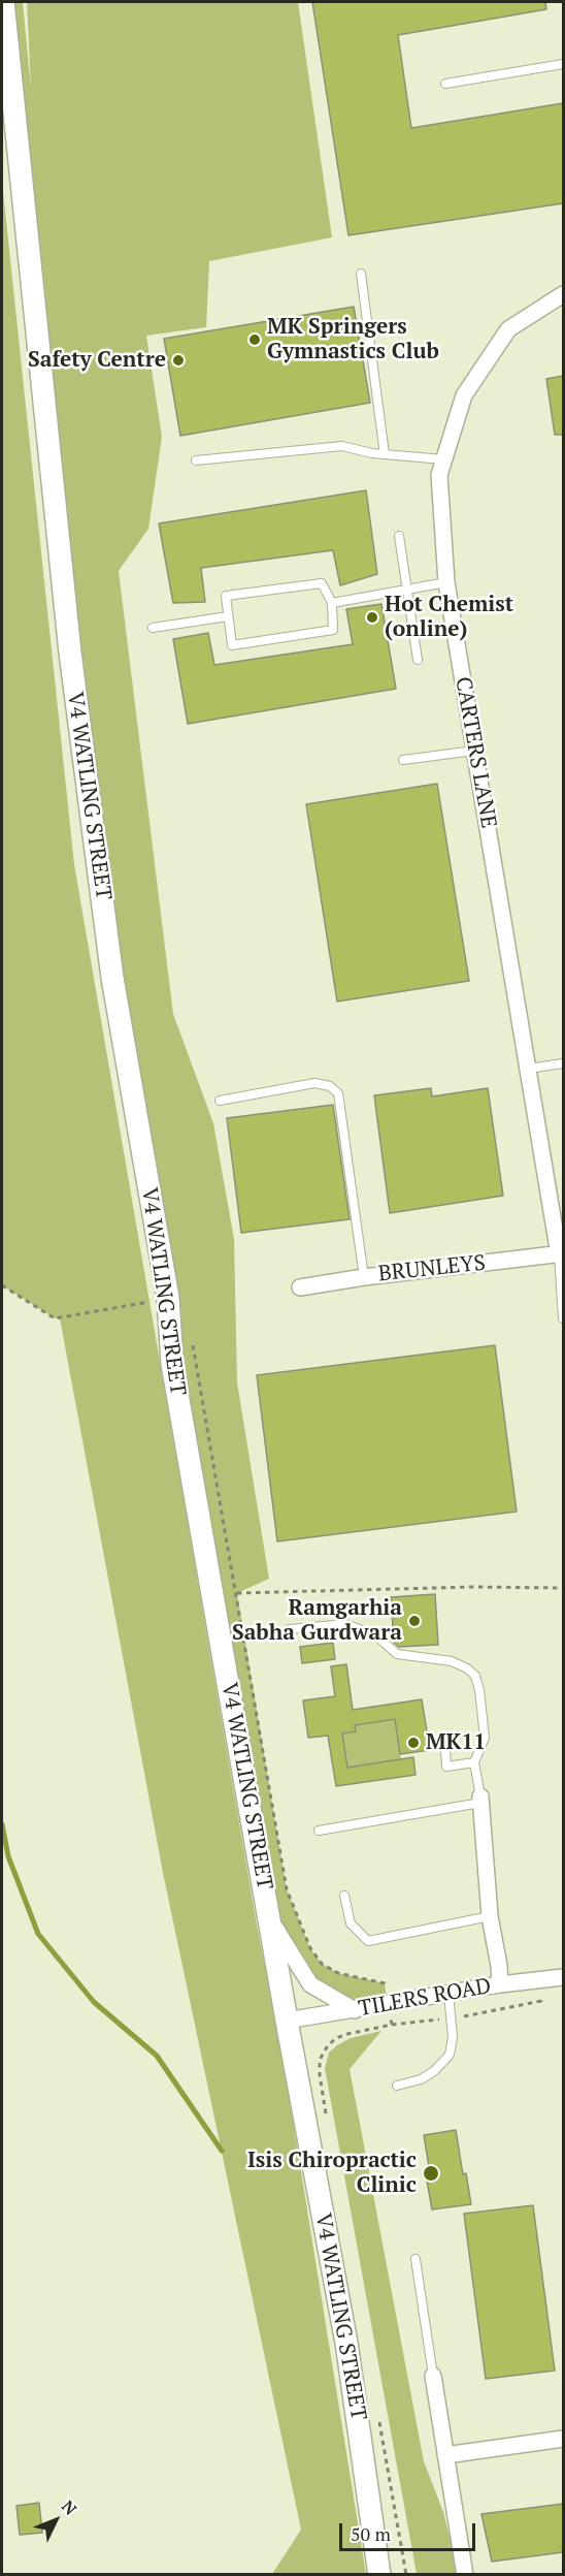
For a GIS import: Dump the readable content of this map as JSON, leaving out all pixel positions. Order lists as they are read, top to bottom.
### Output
{
  "streets": {
    "street": [
      "CARTERS LANE",
      "V4 WATLING STREET",
      "BRUNLEYS",
      "TILERS ROAD"
    ]
  },
  "crossings": [
    ["CARTERS LANE", "BRUNLEYS"],
    ["V4 WATLING STREET", "TILERS ROAD"]
  ],
  "places": [
    "MK Springers Gymnastics Club",
    "Safety Centre",
    "Hot Chemist (online)",
    "Ramgarhia Sabha Gurdwara",
    "MK11",
    "Isis Chiropractic Clinic"
  ],
  "scale_bar": "50 m",
  "north": "top right"
}
